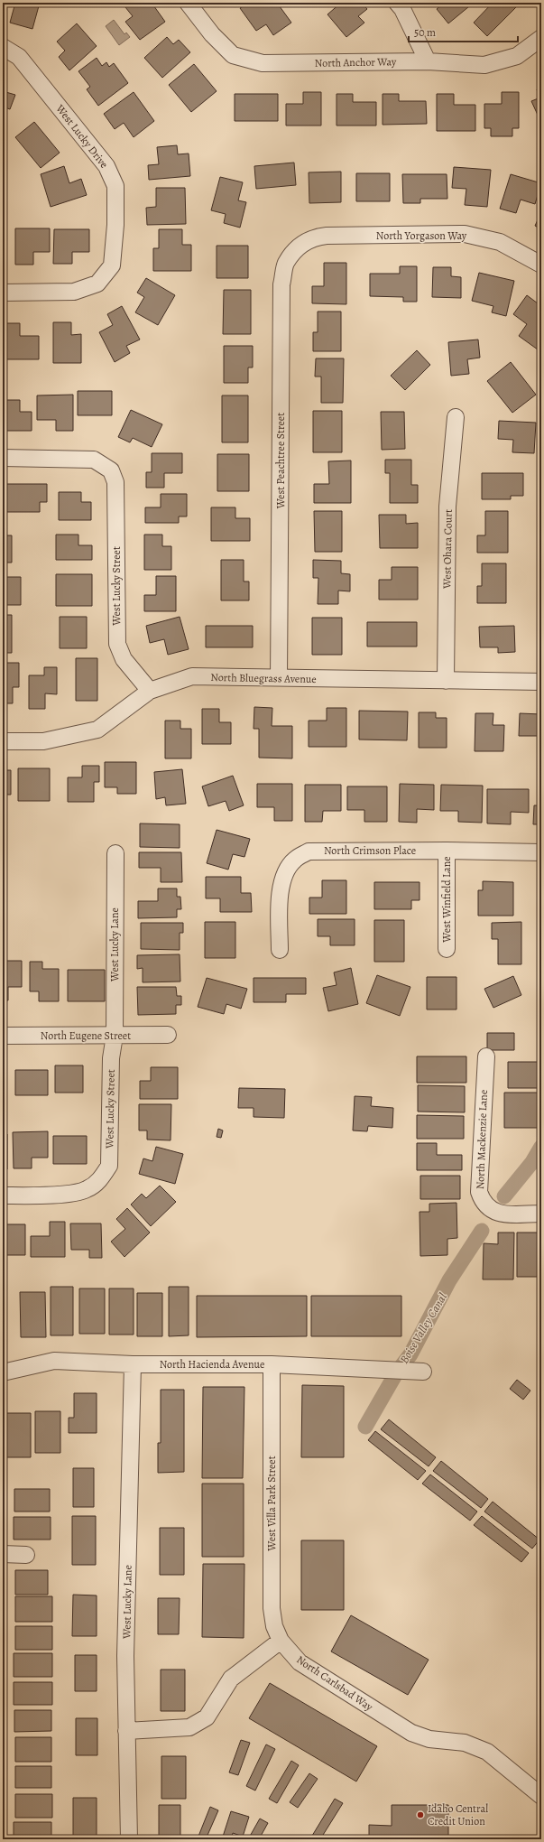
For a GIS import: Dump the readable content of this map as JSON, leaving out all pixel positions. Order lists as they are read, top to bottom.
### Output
{
  "streets": {
    "street": [
      "North Anchor Way",
      "West Lucky Drive",
      "North Yorgason Way",
      "West Peachtree Street",
      "West Ohara Court",
      "West Lucky Street",
      "North Bluegrass Avenue",
      "North Crimson Place",
      "West Winfield Lane",
      "West Lucky Lane",
      "North Eugene Street",
      "North Mackenzie Lane",
      "North Hacienda Avenue",
      "West Villa Park Street",
      "North Carlsbad Way"
    ]
  },
  "crossings": [
    ["North Yorgason Way", "West Peachtree Street"],
    ["West Peachtree Street", "North Bluegrass Avenue"],
    ["West Ohara Court", "North Bluegrass Avenue"],
    ["West Lucky Street", "North Bluegrass Avenue"],
    ["West Lucky Street", "West Lucky Lane"],
    ["West Lucky Street", "North Eugene Street"],
    ["North Crimson Place", "West Winfield Lane"],
    ["West Lucky Lane", "North Eugene Street"],
    ["West Lucky Lane", "North Hacienda Avenue"],
    ["North Hacienda Avenue", "West Villa Park Street"],
    ["West Villa Park Street", "North Carlsbad Way"]
  ],
  "water": ["Boise Valley Canal"],
  "places": ["Idaho Central Credit Union"],
  "scale_bar": "50 m"
}
